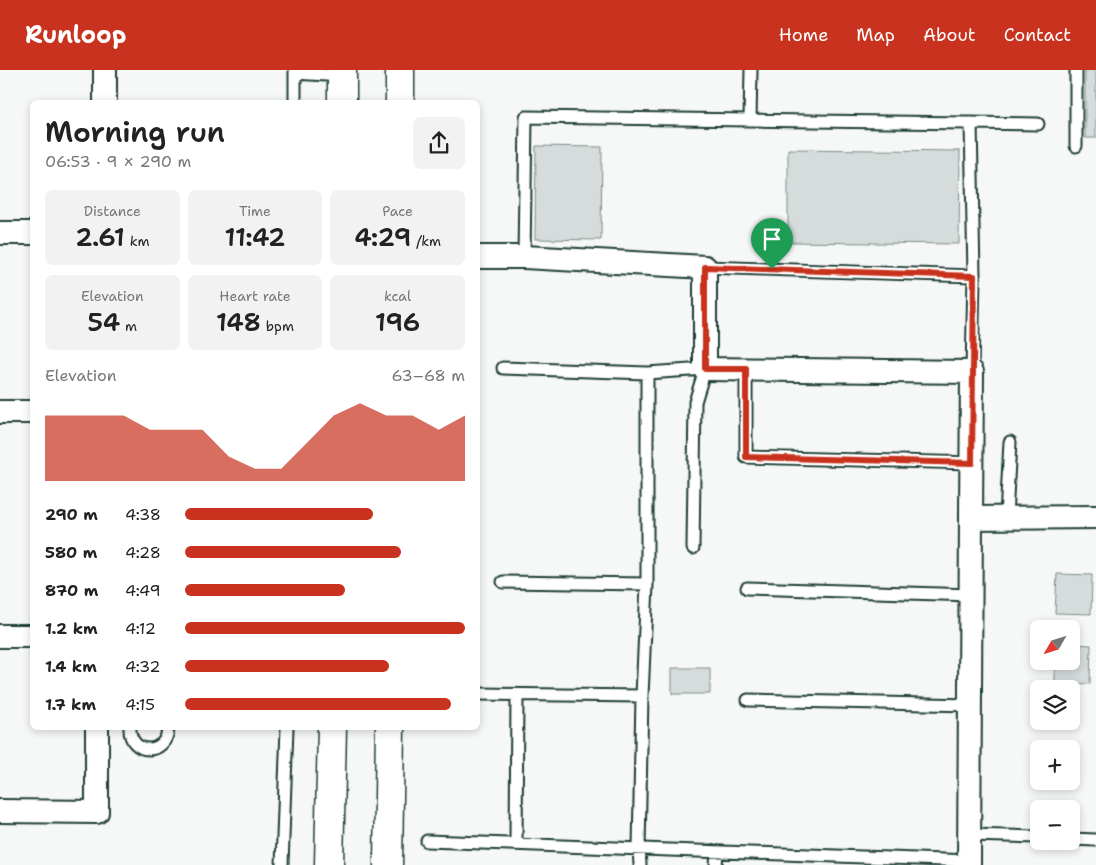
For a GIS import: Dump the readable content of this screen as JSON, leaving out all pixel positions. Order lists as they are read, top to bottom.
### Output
{
  "north": "bottom left",
  "page": {
    "header": "Runloop",
    "nav": [
      "Home",
      "Map",
      "About",
      "Contact"
    ],
    "heading": ["Morning run", "06:53 · 9 × 290 m"],
    "stats": [
      ["Distance", "2.61 km"],
      ["Time", "11:42"],
      ["Pace", "4:29 /km"],
      ["Elevation", "54 m"],
      ["Heart rate", "148 bpm"],
      ["kcal", "196"]
    ],
    "chart": ["Elevation", "63–68 m"],
    "list": [
      {
        "name": "290 m",
        "note": "4:38"
      },
      {
        "name": "580 m",
        "note": "4:28"
      },
      {
        "name": "870 m",
        "note": "4:49"
      },
      {
        "name": "1.2 km",
        "note": "4:12"
      },
      {
        "name": "1.4 km",
        "note": "4:32"
      },
      {
        "name": "1.7 km",
        "note": "4:15"
      }
    ],
    "map_buttons": ["+", "−"]
  }
}
